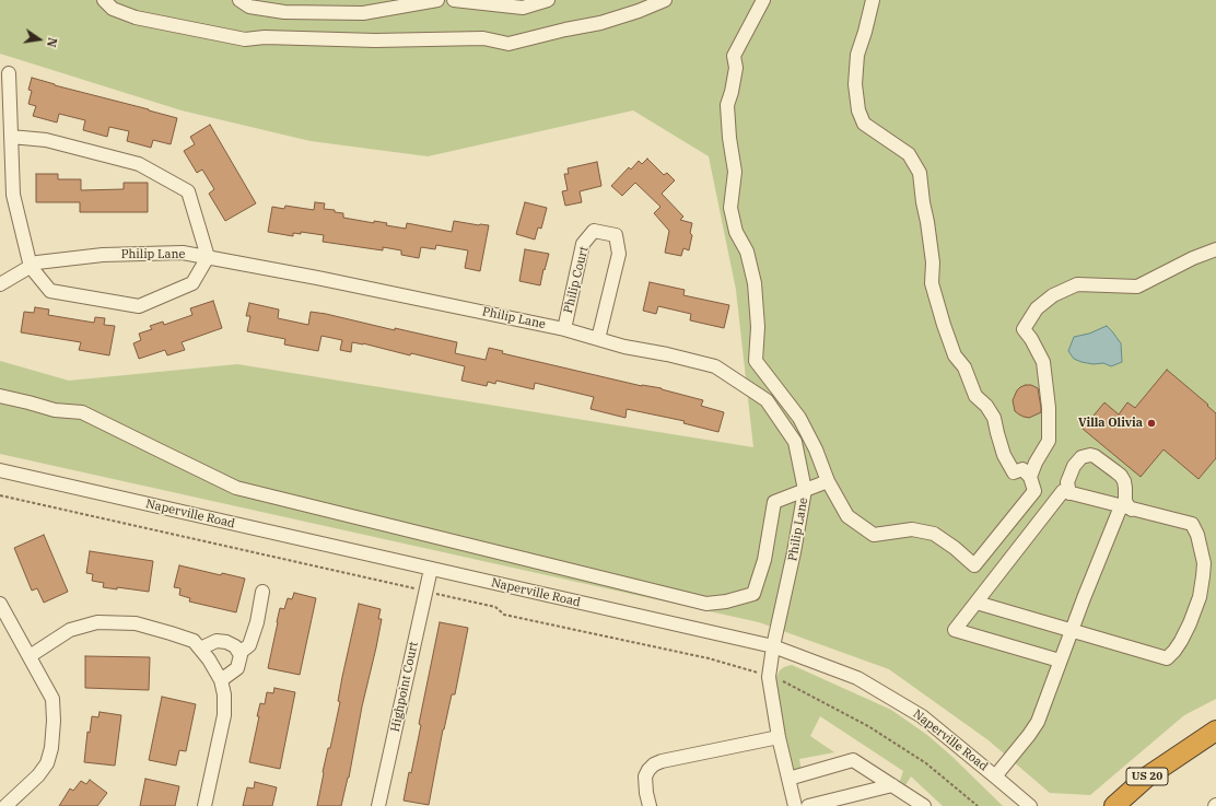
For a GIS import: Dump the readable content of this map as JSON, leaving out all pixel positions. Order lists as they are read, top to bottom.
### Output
{
  "streets": {
    "highway": ["US 20"],
    "street": [
      "Philip Lane",
      "Philip Court",
      "Naperville Road",
      "Highpoint Court"
    ]
  },
  "crossings": [
    ["Philip Lane", "Philip Court"],
    ["Philip Lane", "Naperville Road"],
    ["Naperville Road", "Highpoint Court"]
  ],
  "places": ["Villa Olivia"],
  "north": "right"
}
